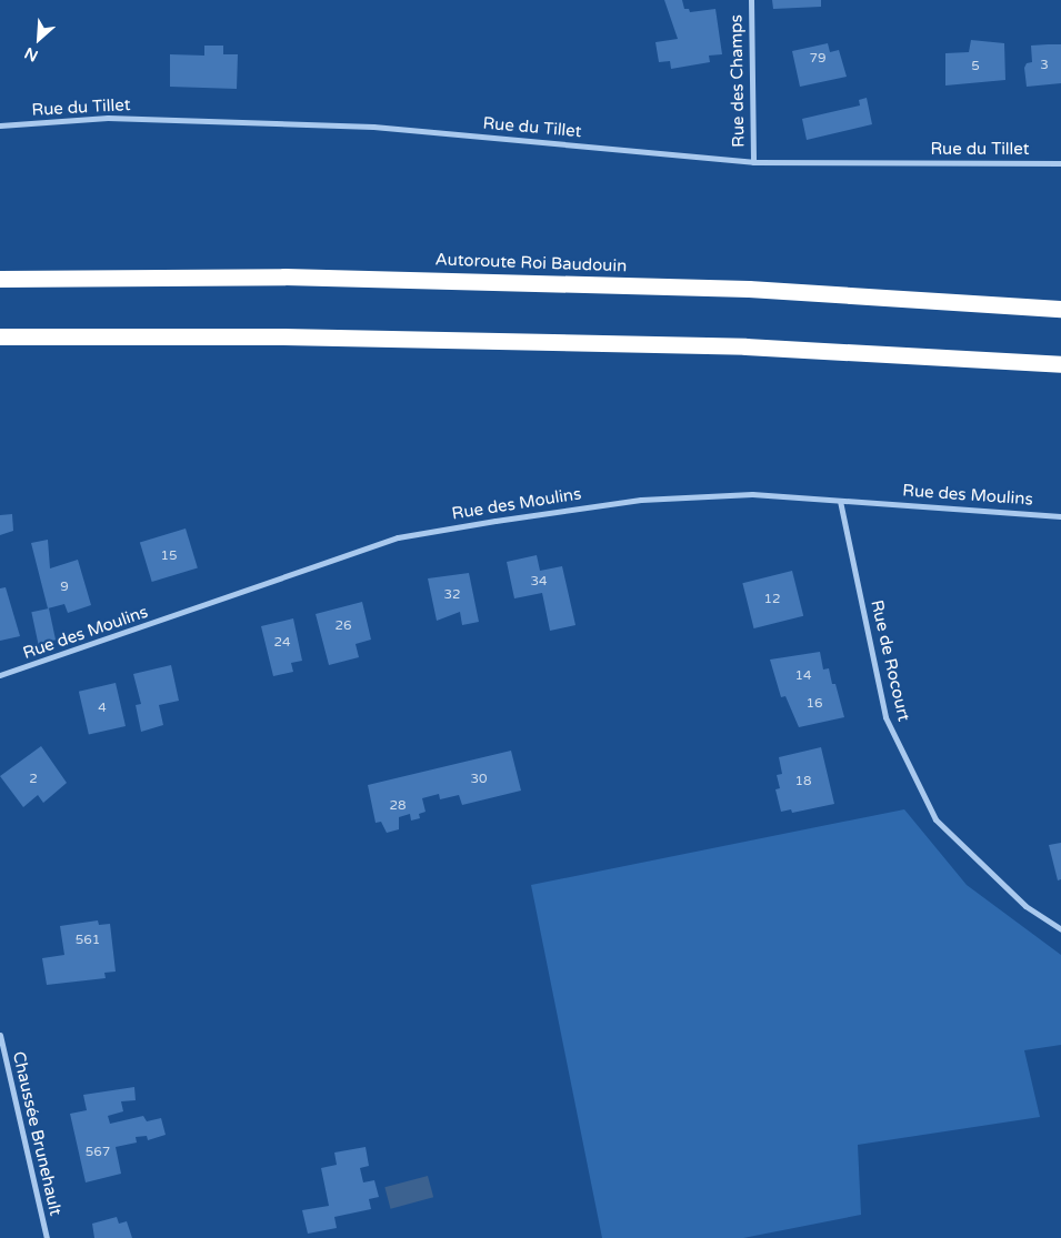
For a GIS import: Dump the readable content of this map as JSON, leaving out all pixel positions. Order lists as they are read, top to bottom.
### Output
{
  "streets": {
    "highway": ["Autoroute Roi Baudouin"],
    "street": [
      "Rue des Champs",
      "Rue du Tillet",
      "Rue des Moulins",
      "Rue de Rocourt",
      "Chaussée Brunehault"
    ]
  },
  "crossings": [
    ["Rue des Champs", "Rue du Tillet"],
    ["Rue des Moulins", "Rue de Rocourt"]
  ],
  "house_numbers": [
    "79",
    "3",
    "5",
    "15",
    "34",
    "9",
    "32",
    "12",
    "26",
    "24",
    "14",
    "16",
    "4",
    "2",
    "30",
    "18",
    "28",
    "561",
    "567"
  ],
  "north": "bottom left"
}
